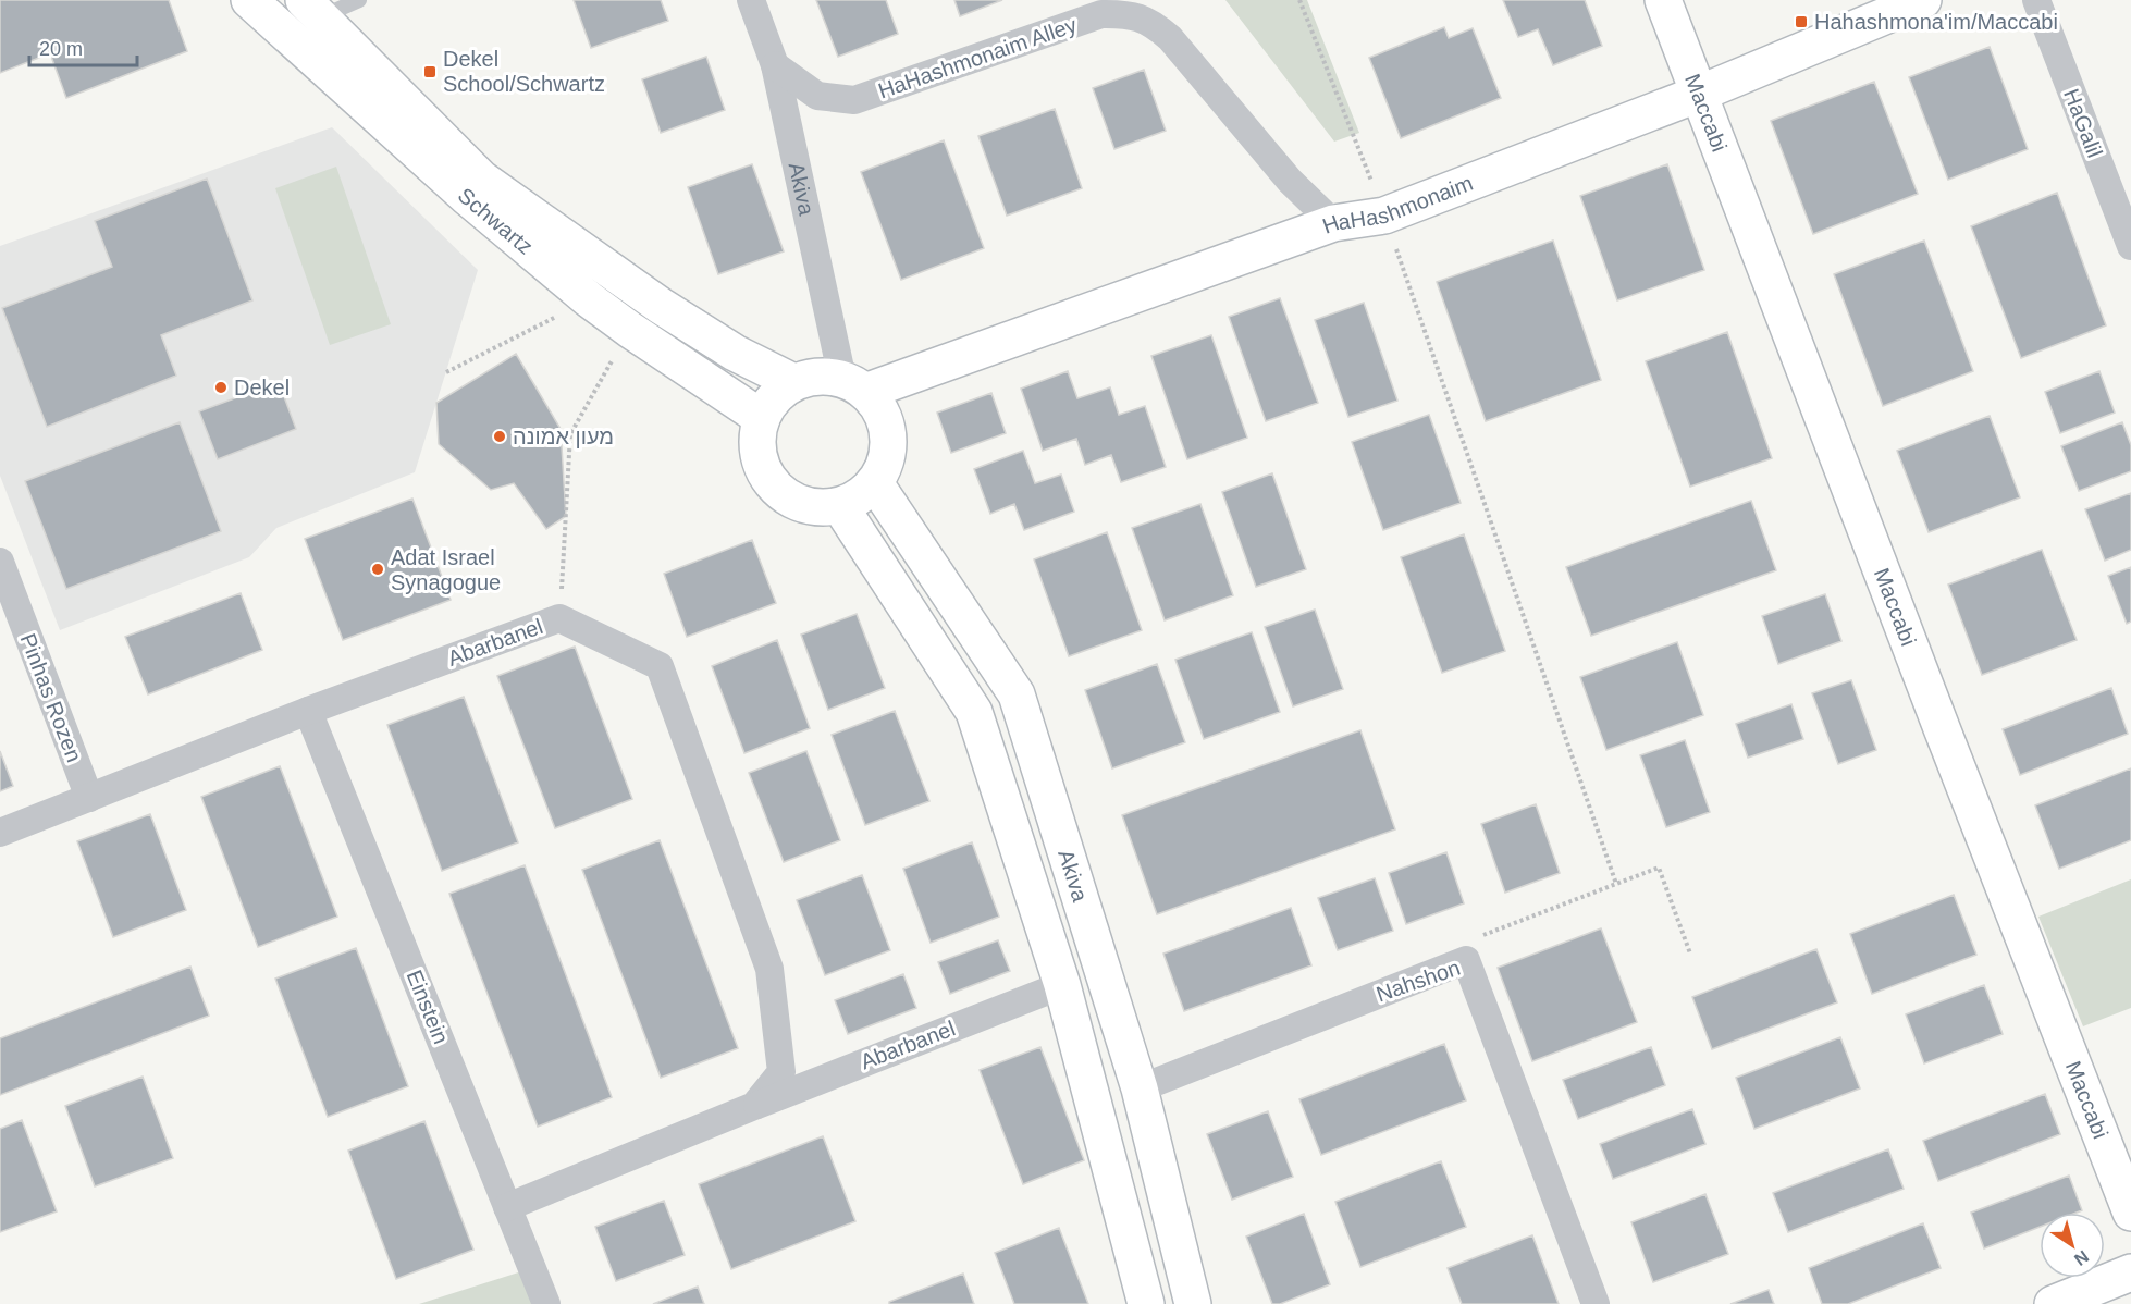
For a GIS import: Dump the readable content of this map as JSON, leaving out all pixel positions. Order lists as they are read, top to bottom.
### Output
{
  "streets": {
    "street": [
      "HaHashmonaim Alley",
      "Maccabi",
      "HaGalil",
      "Akiva",
      "HaHashmonaim",
      "Schwartz",
      "Abarbanel",
      "Pinhas Rozen",
      "Nahshon",
      "Einstein"
    ]
  },
  "crossings": [
    ["HaHashmonaim Alley", "Akiva"],
    ["HaHashmonaim Alley", "HaHashmonaim"],
    ["Maccabi", "HaHashmonaim"],
    ["Akiva", "HaHashmonaim"],
    ["Akiva", "Schwartz"],
    ["Akiva", "Abarbanel"],
    ["Akiva", "Nahshon"],
    ["HaHashmonaim", "Schwartz"],
    ["Abarbanel", "Pinhas Rozen"],
    ["Abarbanel", "Einstein"]
  ],
  "places": {
    "transit": ["Hahashmona'im/Maccabi", "Dekel School/Schwartz"],
    "other": ["Dekel", "מעון אמונה", "Adat Israel Synagogue"]
  },
  "scale_bar": "20 m",
  "north": "bottom right"
}
